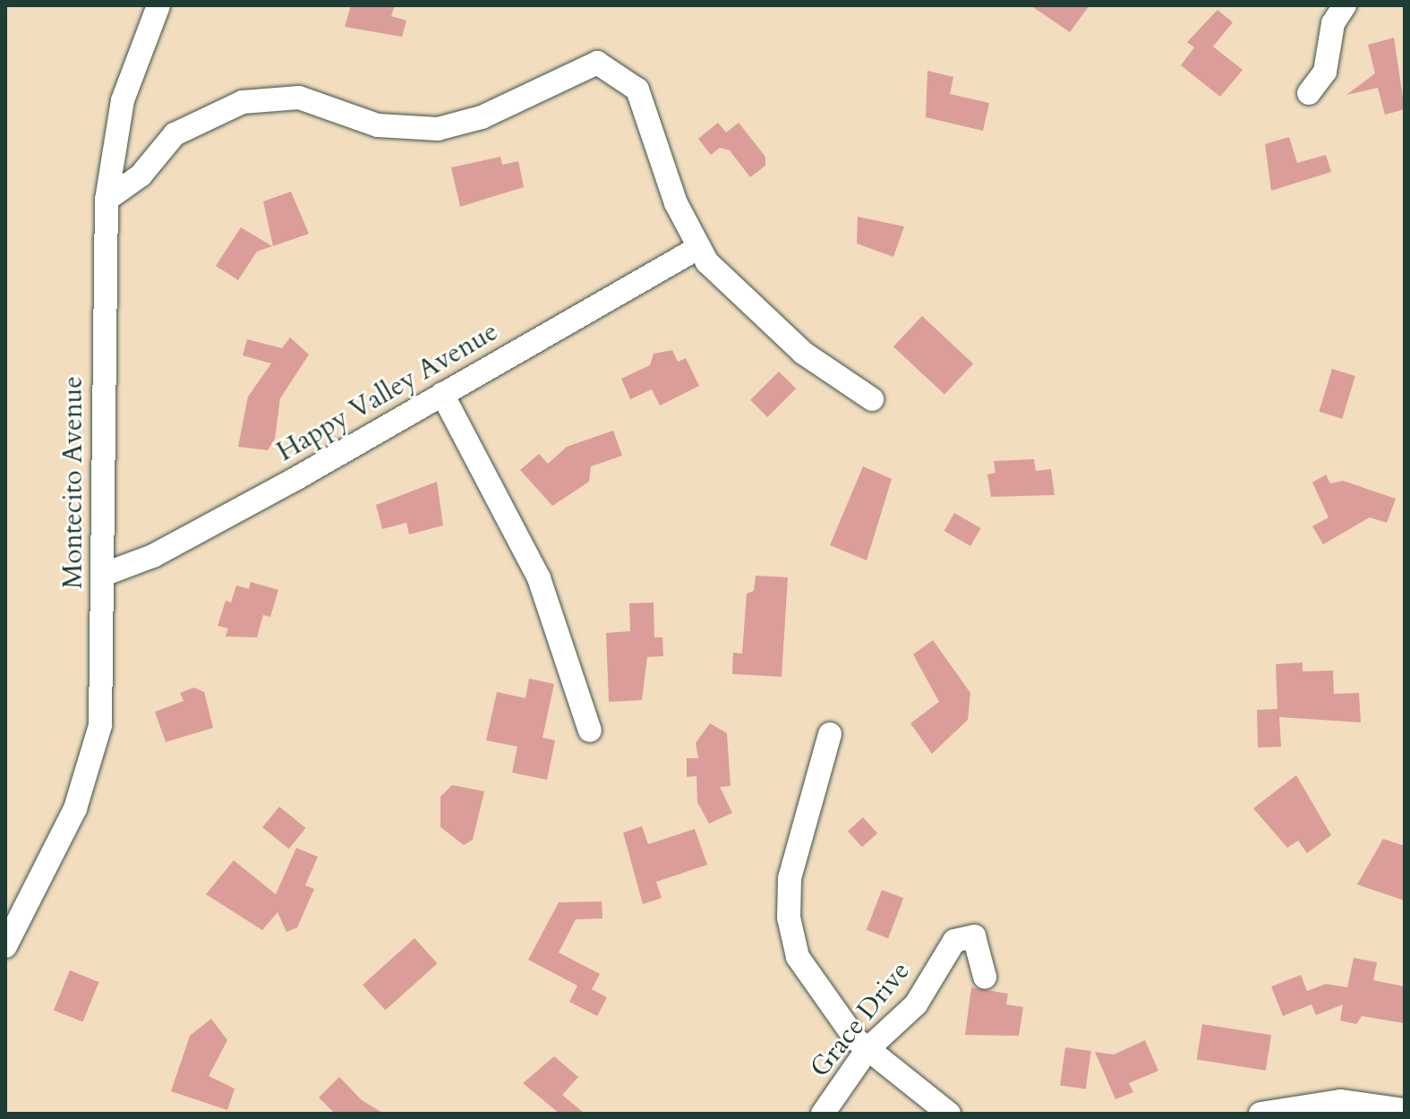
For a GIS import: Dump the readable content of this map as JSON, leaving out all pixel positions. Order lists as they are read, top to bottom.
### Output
{
  "streets": {
    "street": ["Happy Valley Avenue", "Montecito Avenue", "Grace Drive"]
  },
  "crossings": [
    ["Happy Valley Avenue", "Montecito Avenue"]
  ]
}
